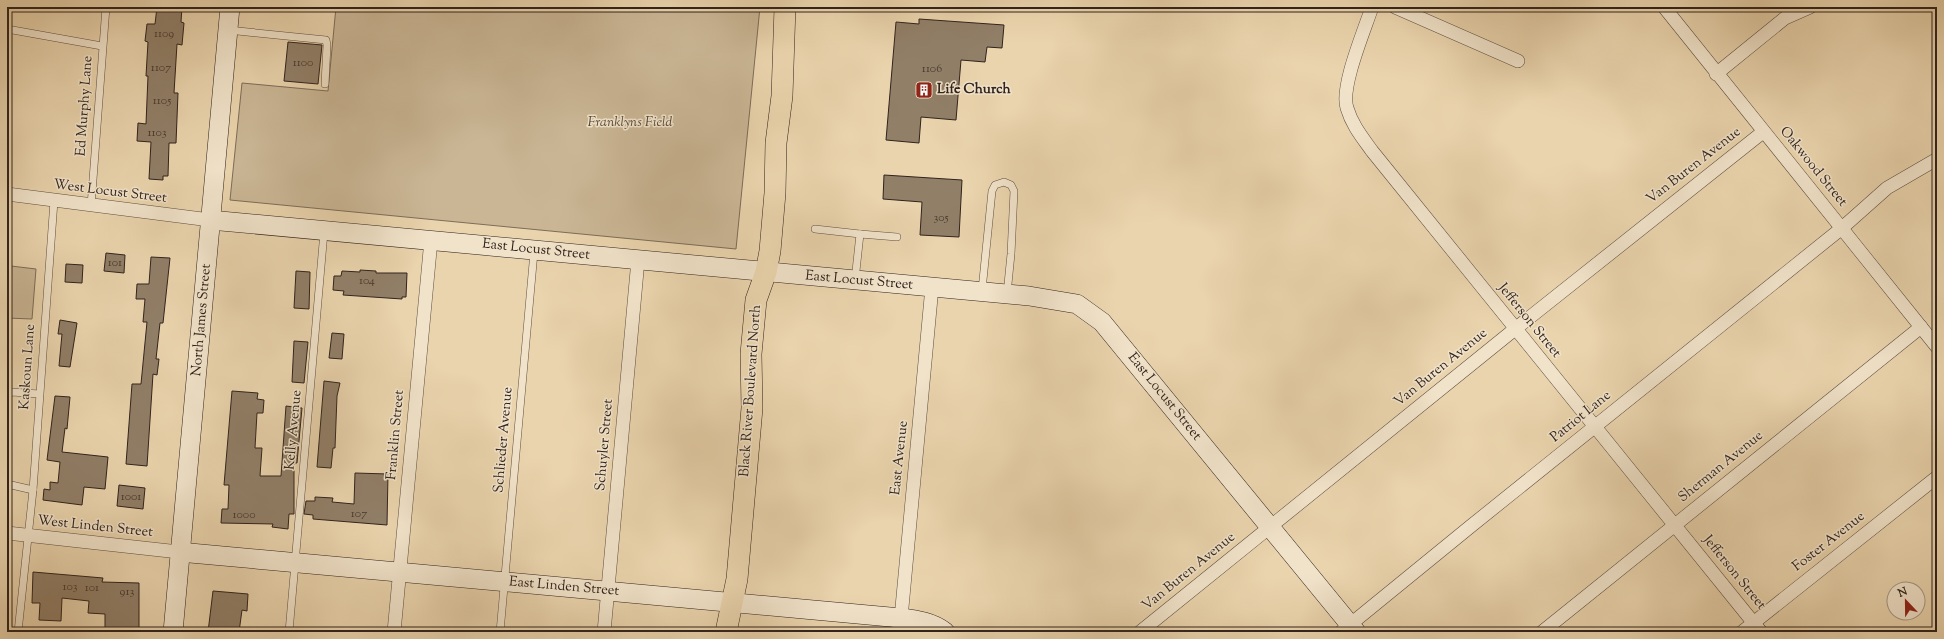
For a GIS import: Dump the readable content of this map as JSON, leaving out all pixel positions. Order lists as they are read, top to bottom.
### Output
{
  "streets": {
    "main road": ["Black River Boulevard North"],
    "street": [
      "Van Buren Avenue",
      "Oakwood Street",
      "West Locust Street",
      "East Locust Street",
      "North James Street",
      "Jefferson Street",
      "Patriot Lane",
      "Franklin Street",
      "Schuyler Street",
      "East Avenue",
      "Sherman Avenue",
      "West Linden Street",
      "Foster Avenue",
      "East Linden Street"
    ],
    "lane": [
      "Ed Murphy Lane",
      "Kaskoun Lane",
      "Kelly Avenue",
      "Schlieder Avenue"
    ]
  },
  "crossings": [
    ["Ed Murphy Lane", "West Locust Street"],
    ["Van Buren Avenue", "Oakwood Street"],
    ["Van Buren Avenue", "East Locust Street"],
    ["Van Buren Avenue", "Jefferson Street"],
    ["Oakwood Street", "Patriot Lane"],
    ["Oakwood Street", "Sherman Avenue"],
    ["West Locust Street", "East Locust Street"],
    ["West Locust Street", "North James Street"],
    ["West Locust Street", "Kaskoun Lane"],
    ["East Locust Street", "North James Street"],
    ["East Locust Street", "Black River Boulevard North"],
    ["East Locust Street", "Patriot Lane"],
    ["East Locust Street", "Kelly Avenue"],
    ["East Locust Street", "Franklin Street"],
    ["East Locust Street", "Schlieder Avenue"],
    ["East Locust Street", "Schuyler Street"],
    ["East Locust Street", "East Avenue"],
    ["North James Street", "West Linden Street"],
    ["North James Street", "East Linden Street"],
    ["Jefferson Street", "Patriot Lane"],
    ["Jefferson Street", "Sherman Avenue"],
    ["Jefferson Street", "Foster Avenue"],
    ["Kaskoun Lane", "West Linden Street"],
    ["Black River Boulevard North", "East Linden Street"],
    ["Kelly Avenue", "East Linden Street"],
    ["Franklin Street", "East Linden Street"],
    ["Schlieder Avenue", "East Linden Street"],
    ["Schuyler Street", "East Linden Street"],
    ["East Avenue", "East Linden Street"],
    ["West Linden Street", "East Linden Street"]
  ],
  "parks": ["Franklyns Field"],
  "places": {
    "building": ["Life Church"]
  },
  "house_numbers": [
    "1109",
    "1100",
    "1107",
    "1106",
    "1105",
    "1103",
    "305",
    "101",
    "104",
    "1001",
    "107",
    "1000",
    "103",
    "101",
    "913"
  ],
  "north": "top"
}
